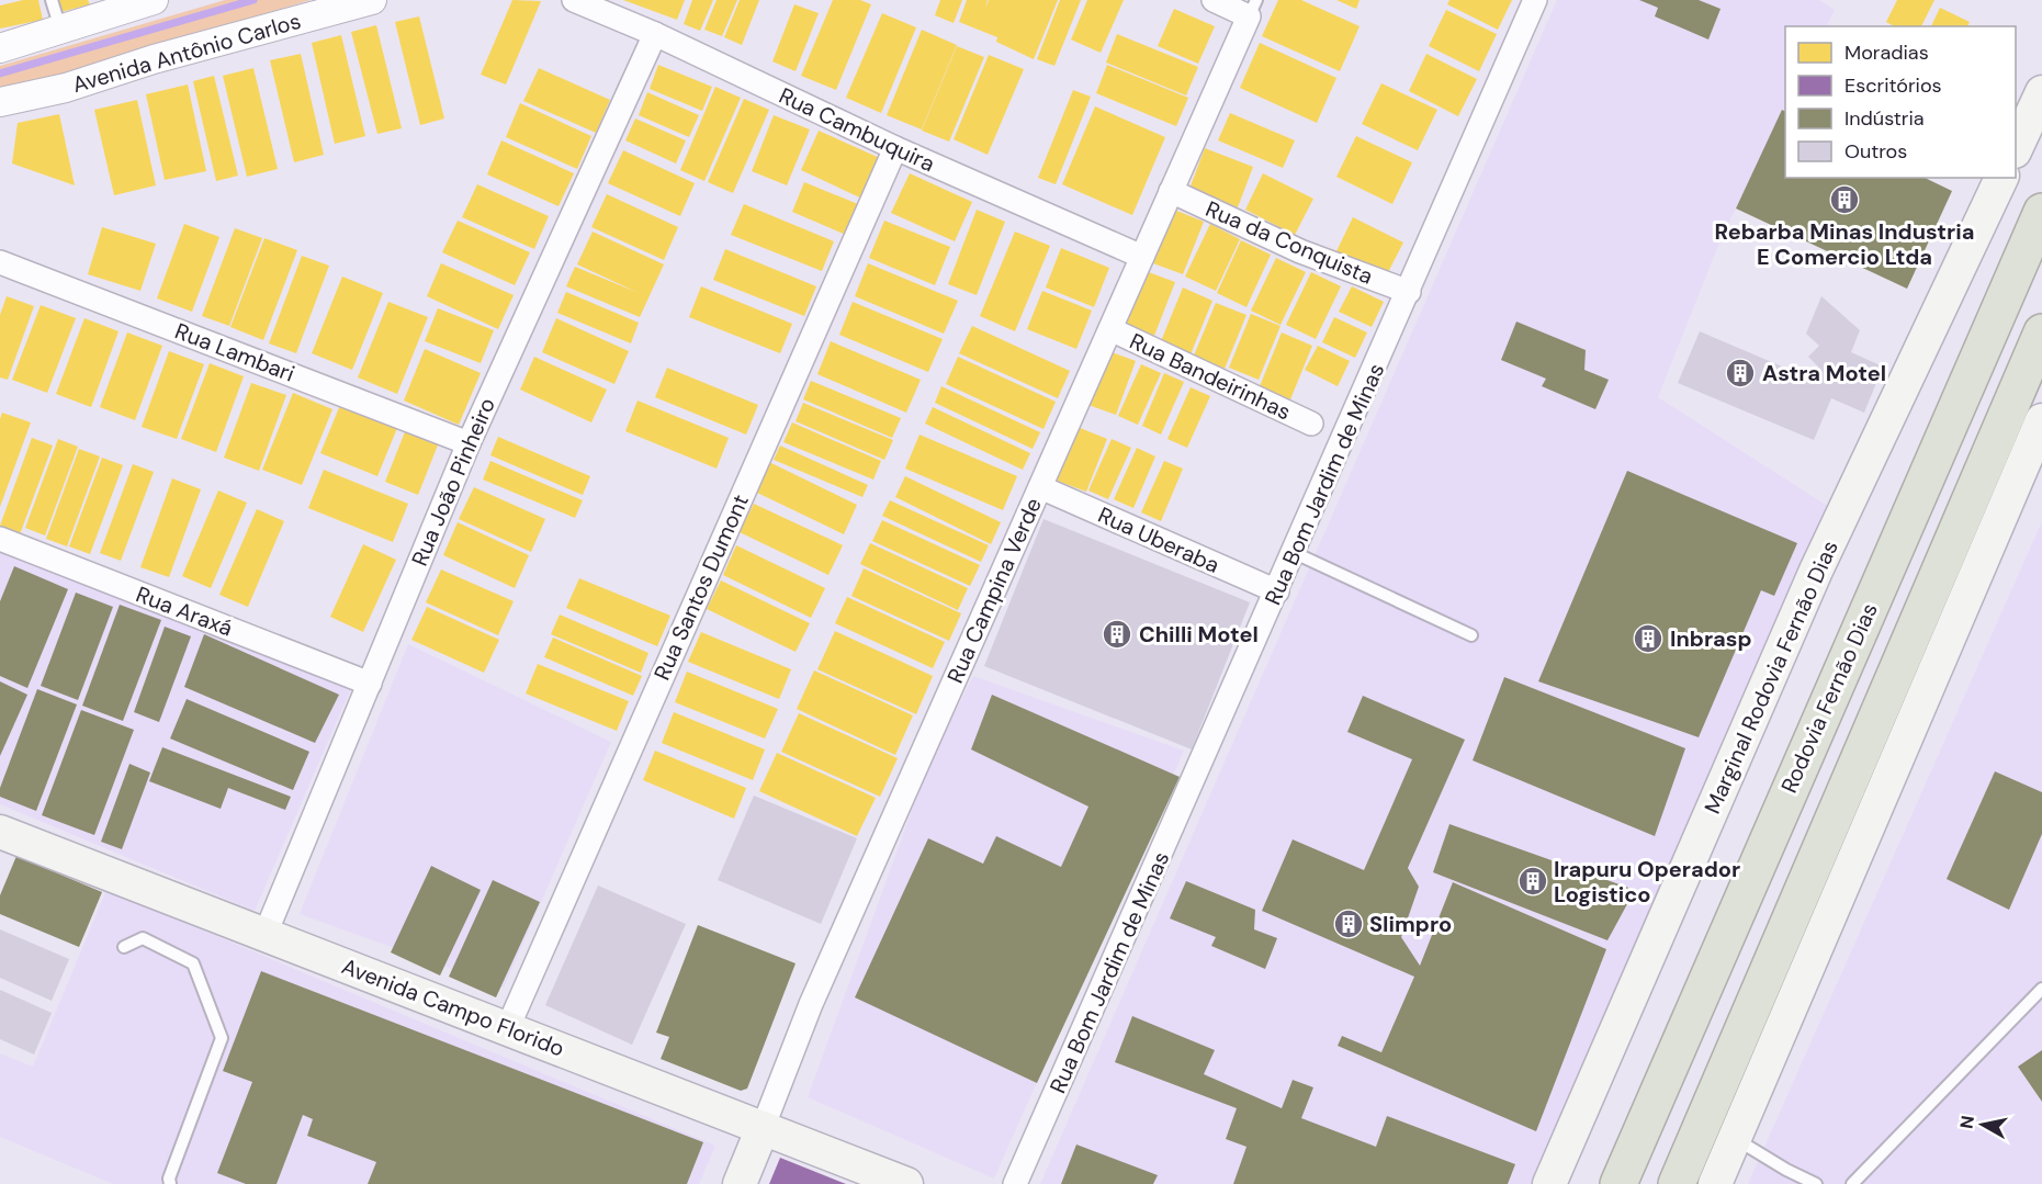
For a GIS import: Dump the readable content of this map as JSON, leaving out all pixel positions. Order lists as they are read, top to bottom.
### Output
{
  "streets": {
    "highway": ["Rodovia Fernão Dias"],
    "main road": ["Rua Campina Verde", "Marginal Rodovia Fernão Dias", "Avenida Campo Florido"],
    "street": [
      "Avenida Antônio Carlos",
      "Rua Cambuquira",
      "Rua da Conquista",
      "Rua Lambari",
      "Rua Bandeirinhas",
      "Rua João Pinheiro",
      "Rua Bom Jardim de Minas",
      "Rua Uberaba",
      "Rua Santos Dumont",
      "Rua Araxá"
    ]
  },
  "crossings": [
    ["Rua Cambuquira", "Rua João Pinheiro"],
    ["Rua Cambuquira", "Rua Santos Dumont"],
    ["Rua Cambuquira", "Rua Campina Verde"],
    ["Rua da Conquista", "Rua Bom Jardim de Minas"],
    ["Rua da Conquista", "Rua Campina Verde"],
    ["Rua Lambari", "Rua João Pinheiro"],
    ["Rua Bandeirinhas", "Rua Campina Verde"],
    ["Rua João Pinheiro", "Rua Araxá"],
    ["Rua João Pinheiro", "Avenida Campo Florido"],
    ["Rua Bom Jardim de Minas", "Rua Uberaba"],
    ["Rua Uberaba", "Rua Campina Verde"],
    ["Rua Santos Dumont", "Avenida Campo Florido"],
    ["Rua Campina Verde", "Avenida Campo Florido"]
  ],
  "places": {
    "building": [
      "Rebarba Minas Industria E Comercio Ltda",
      "Astra Motel",
      "Chilli Motel",
      "Inbrasp",
      "Irapuru Operador Logistico",
      "SIimpro"
    ]
  },
  "legend": [
    "Moradias",
    "Escritórios",
    "Indústria",
    "Outros"
  ],
  "north": "left"
}
